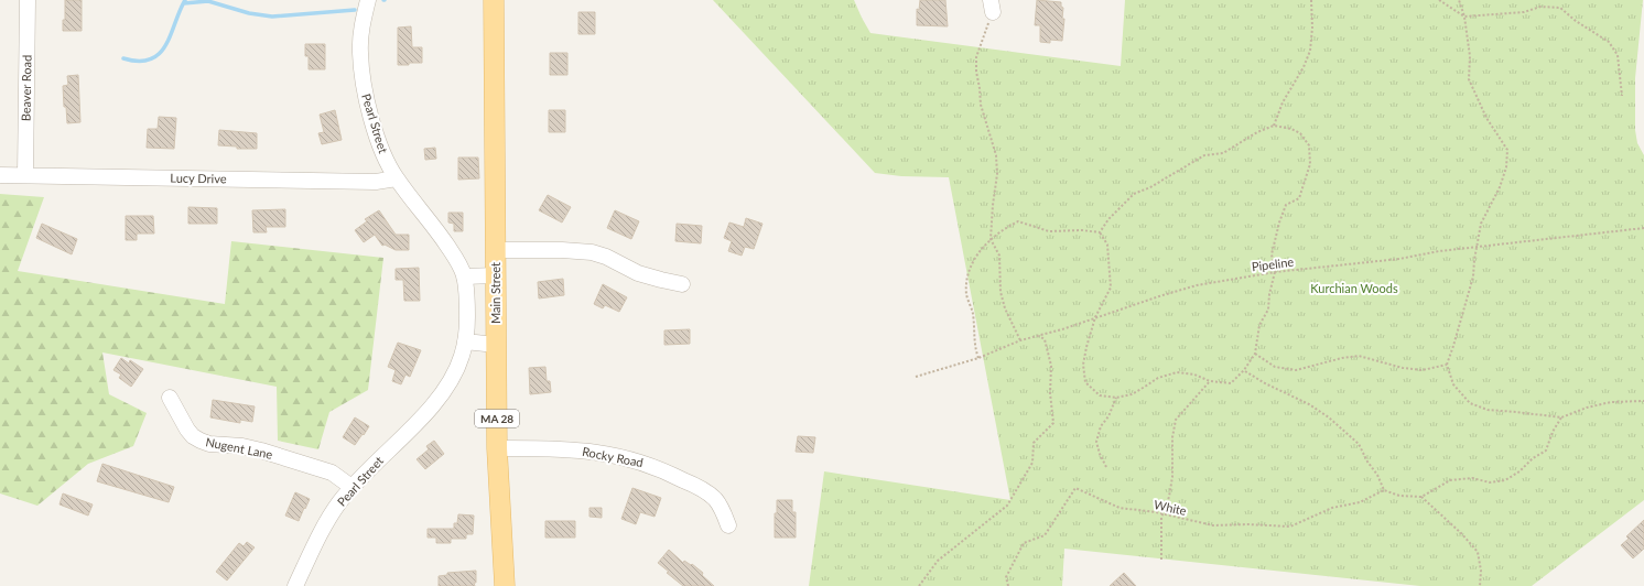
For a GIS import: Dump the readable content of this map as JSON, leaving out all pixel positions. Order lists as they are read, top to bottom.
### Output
{
  "streets": {
    "main road": ["Main Street", "MA 28"],
    "street": [
      "Beaver Road",
      "Pearl Street",
      "Lucy Drive",
      "Nugent Lane",
      "Rocky Road"
    ],
    "path": ["Pipeline", "White"]
  },
  "crossings": [
    ["Beaver Road", "Lucy Drive"],
    ["Pearl Street", "Lucy Drive"],
    ["Pearl Street", "Nugent Lane"],
    ["Main Street", "Rocky Road"]
  ],
  "parks": ["Kurchian Woods"]
}
